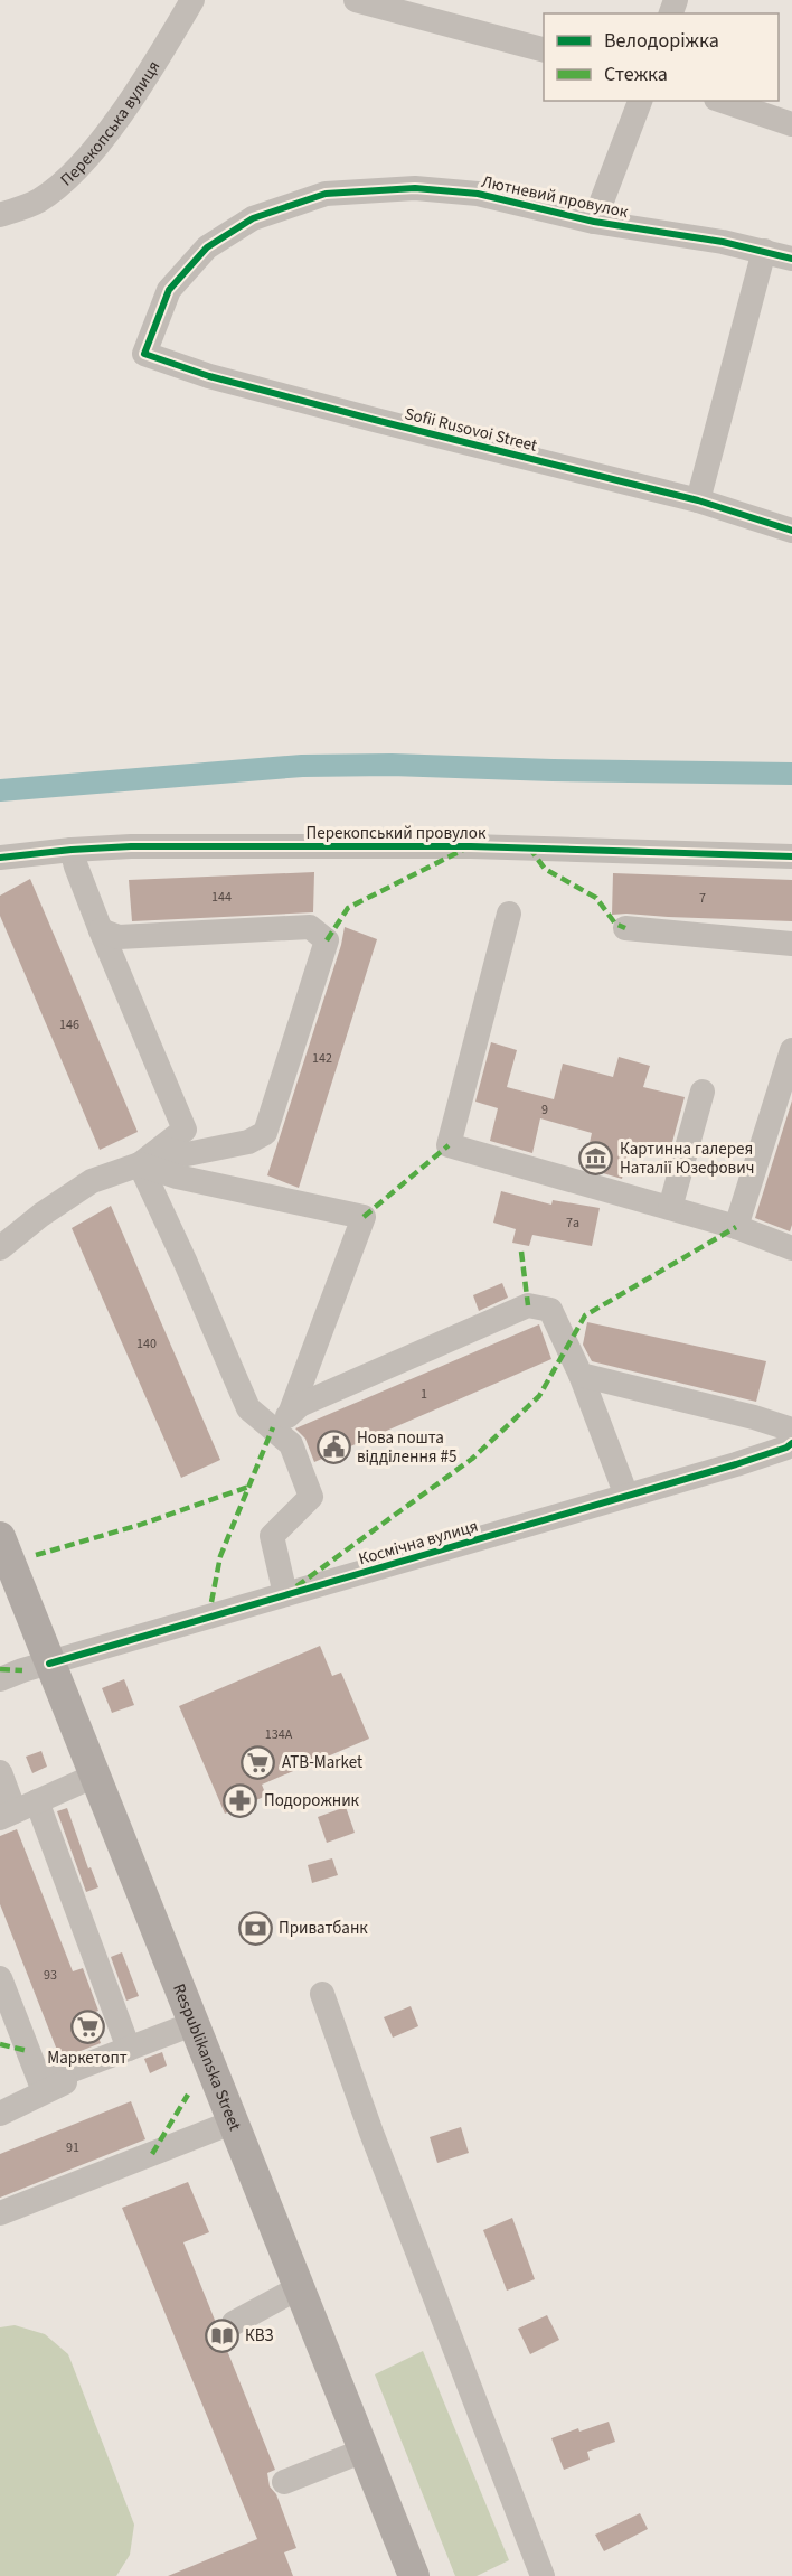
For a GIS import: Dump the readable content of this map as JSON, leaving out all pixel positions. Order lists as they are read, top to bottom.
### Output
{
  "streets": {
    "main road": ["Respublikanska Street"],
    "street": [
      "Перекопська вулиця",
      "Лютневий провулок",
      "Sofii Rusovoi Street",
      "Перекопський провулок",
      "Космічна вулиця"
    ]
  },
  "crossings": [
    ["Лютневий провулок", "Sofii Rusovoi Street"],
    ["Космічна вулиця", "Respublikanska Street"]
  ],
  "places": {
    "museum": ["Картинна галерея Наталії Юзефович"],
    "public building": ["Нова пошта відділення #5"],
    "supermarket": ["ATB-Market", "Маркетопт"],
    "pharmacy": ["Подорожник"],
    "bank": ["Приватбанк"],
    "library": ["КВЗ"]
  },
  "house_numbers": [
    "144",
    "7",
    "146",
    "142",
    "9",
    "7а",
    "140",
    "1",
    "134А",
    "93",
    "91"
  ],
  "legend": ["Велодоріжка", "Стежка"]
}
